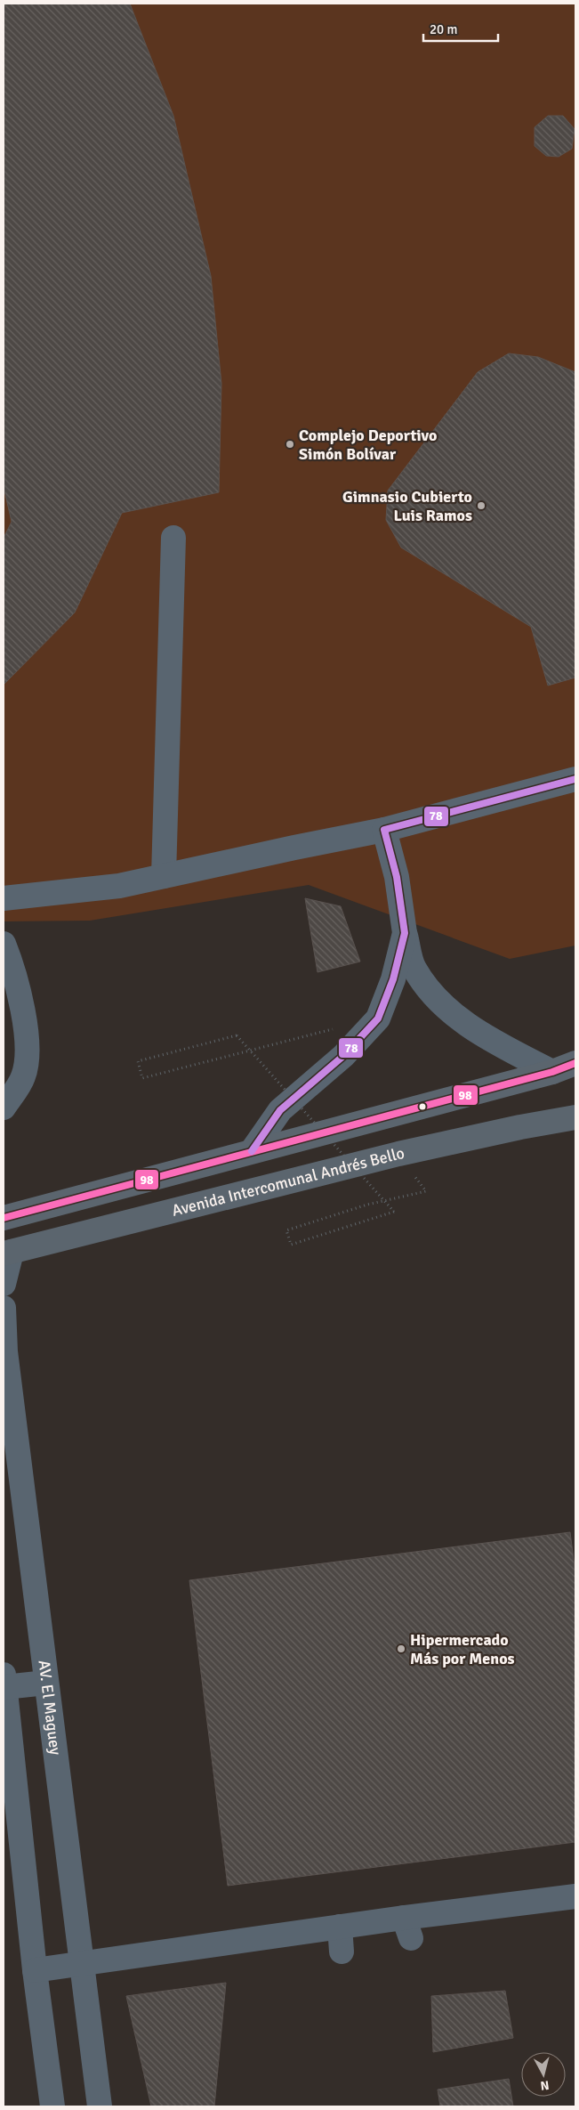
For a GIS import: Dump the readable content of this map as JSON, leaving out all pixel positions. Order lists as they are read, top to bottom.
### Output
{
  "streets": {
    "main road": ["Avenida Intercomunal Andrés Bello"],
    "street": ["AV. El Maguey"]
  },
  "places": ["Complejo Deportivo Simón Bolívar", "Gimnasio Cubierto Luis Ramos", "Hipermercado Más por Menos"],
  "lines": ["transit line 78", "transit line 98"],
  "scale_bar": "20 m",
  "north": "bottom"
}
